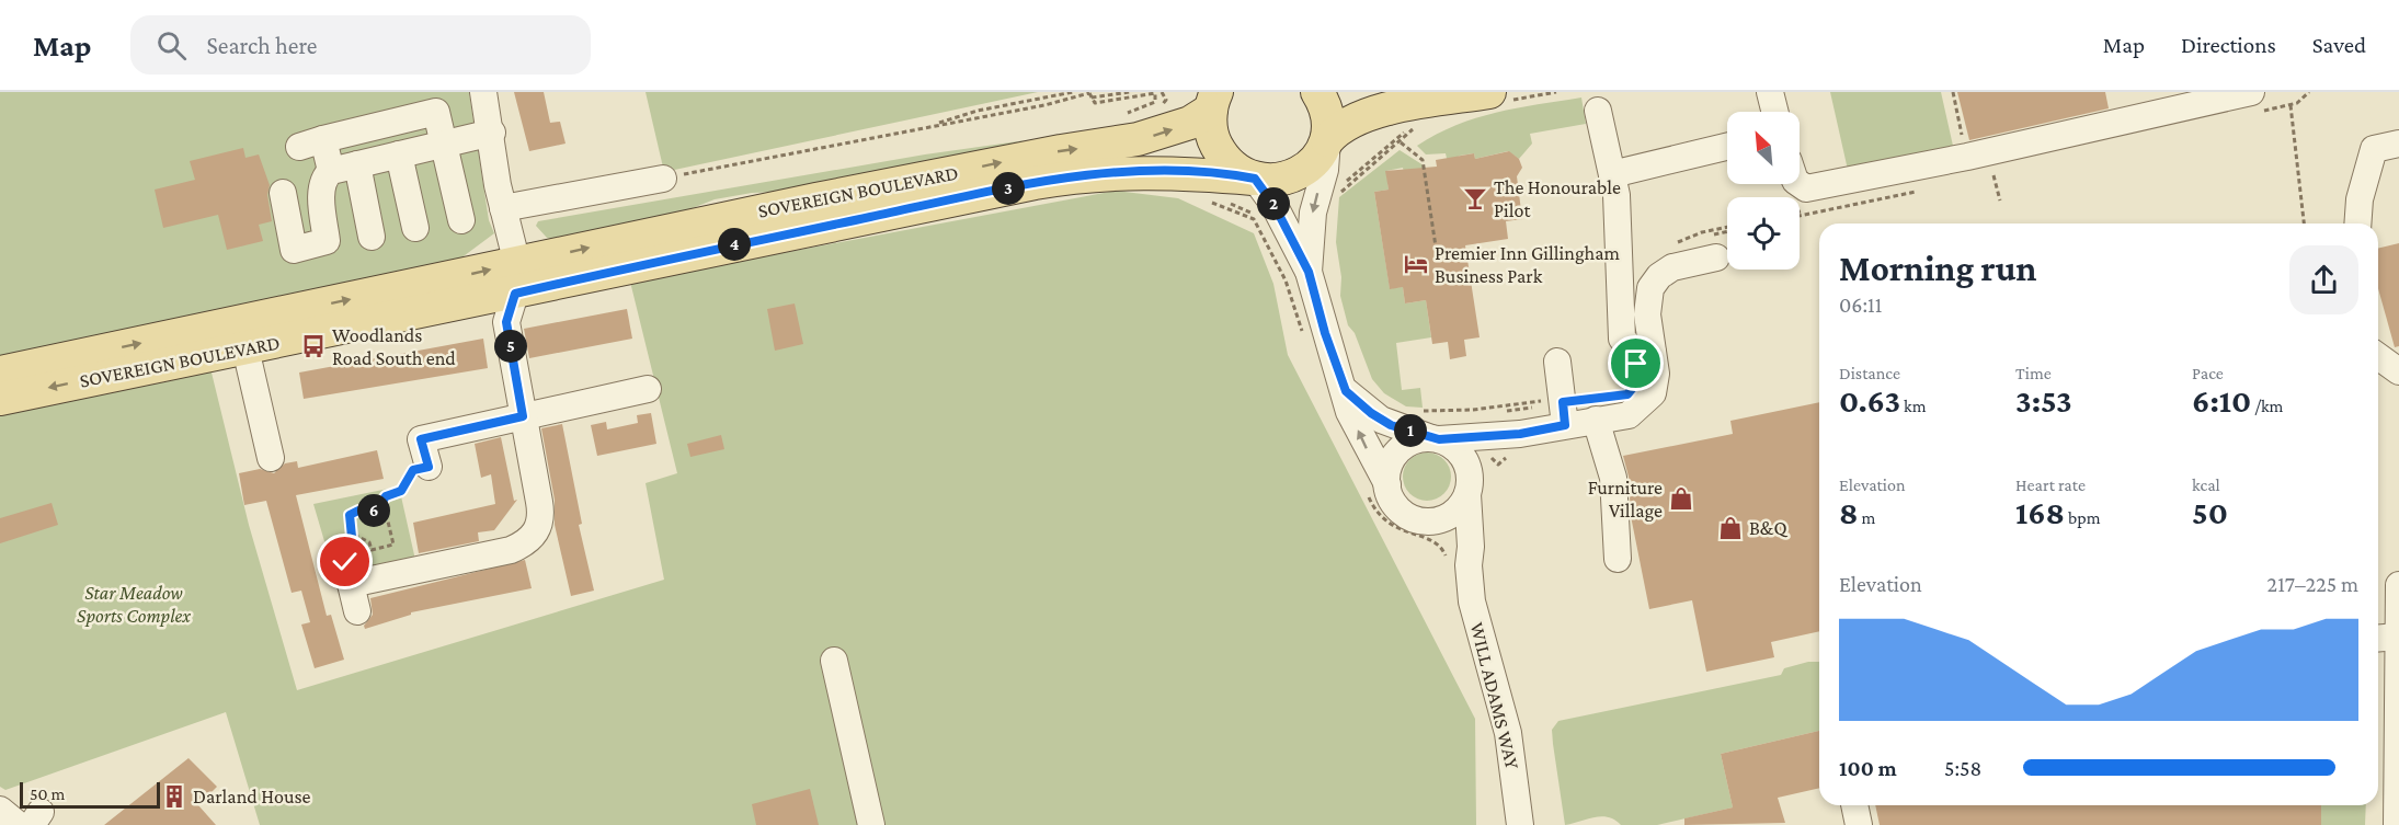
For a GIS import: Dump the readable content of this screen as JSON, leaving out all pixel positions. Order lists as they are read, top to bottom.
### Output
{
  "streets": {
    "main road": ["SOVEREIGN BOULEVARD"],
    "street": ["WILL ADAMS WAY"]
  },
  "parks": ["Star Meadow Sports Complex"],
  "places": {
    "bar": ["The Honourable Pilot"],
    "hotel": ["Premier Inn Gillingham Business Park"],
    "bus stop": ["Woodlands Road South end"],
    "shop": ["Furniture Village", "B&Q"],
    "building": ["Darland House"]
  },
  "scale_bar": "50 m",
  "north": "top left",
  "page": {
    "header": "Map",
    "search": "Search here",
    "nav": ["Map", "Directions", "Saved"],
    "pins": [
      "3",
      "2",
      "4",
      "5",
      "1",
      "6"
    ],
    "heading": ["Morning run", "06:11"],
    "stats": [
      ["Distance", "0.63 km"],
      ["Time", "3:53"],
      ["Pace", "6:10 /km"],
      ["Elevation", "8 m"],
      ["Heart rate", "168 bpm"],
      ["kcal", "50"]
    ],
    "chart": ["Elevation", "217–225 m"],
    "list": [
      {
        "name": "100 m",
        "note": "5:58"
      }
    ],
    "scale": "50 m"
  }
}
